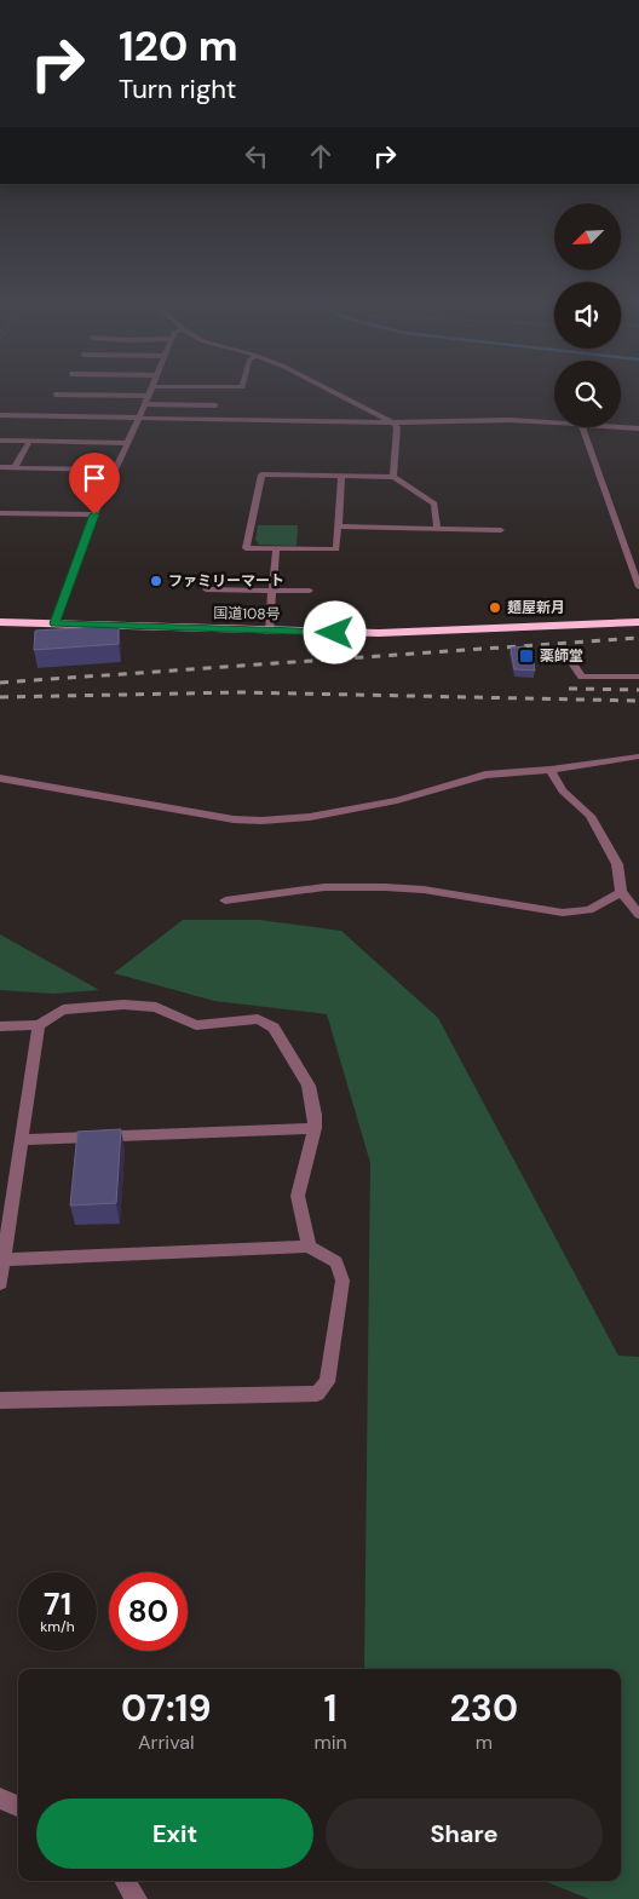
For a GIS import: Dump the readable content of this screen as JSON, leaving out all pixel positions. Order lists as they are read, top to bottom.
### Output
{
  "streets": {
    "highway": ["国道108号"]
  },
  "places": {
    "other": ["ファミリーマート", "麺屋新月"],
    "transit": ["薬師堂"]
  },
  "north": "bottom left",
  "page": {
    "turn": ["120 m", "Turn right"],
    "speed": "71 km/h",
    "limit": "80",
    "eta": [
      "07:19",
      "Arrival",
      "1",
      "min",
      "230",
      "m"
    ],
    "buttons": ["Exit", "Share"]
  }
}
